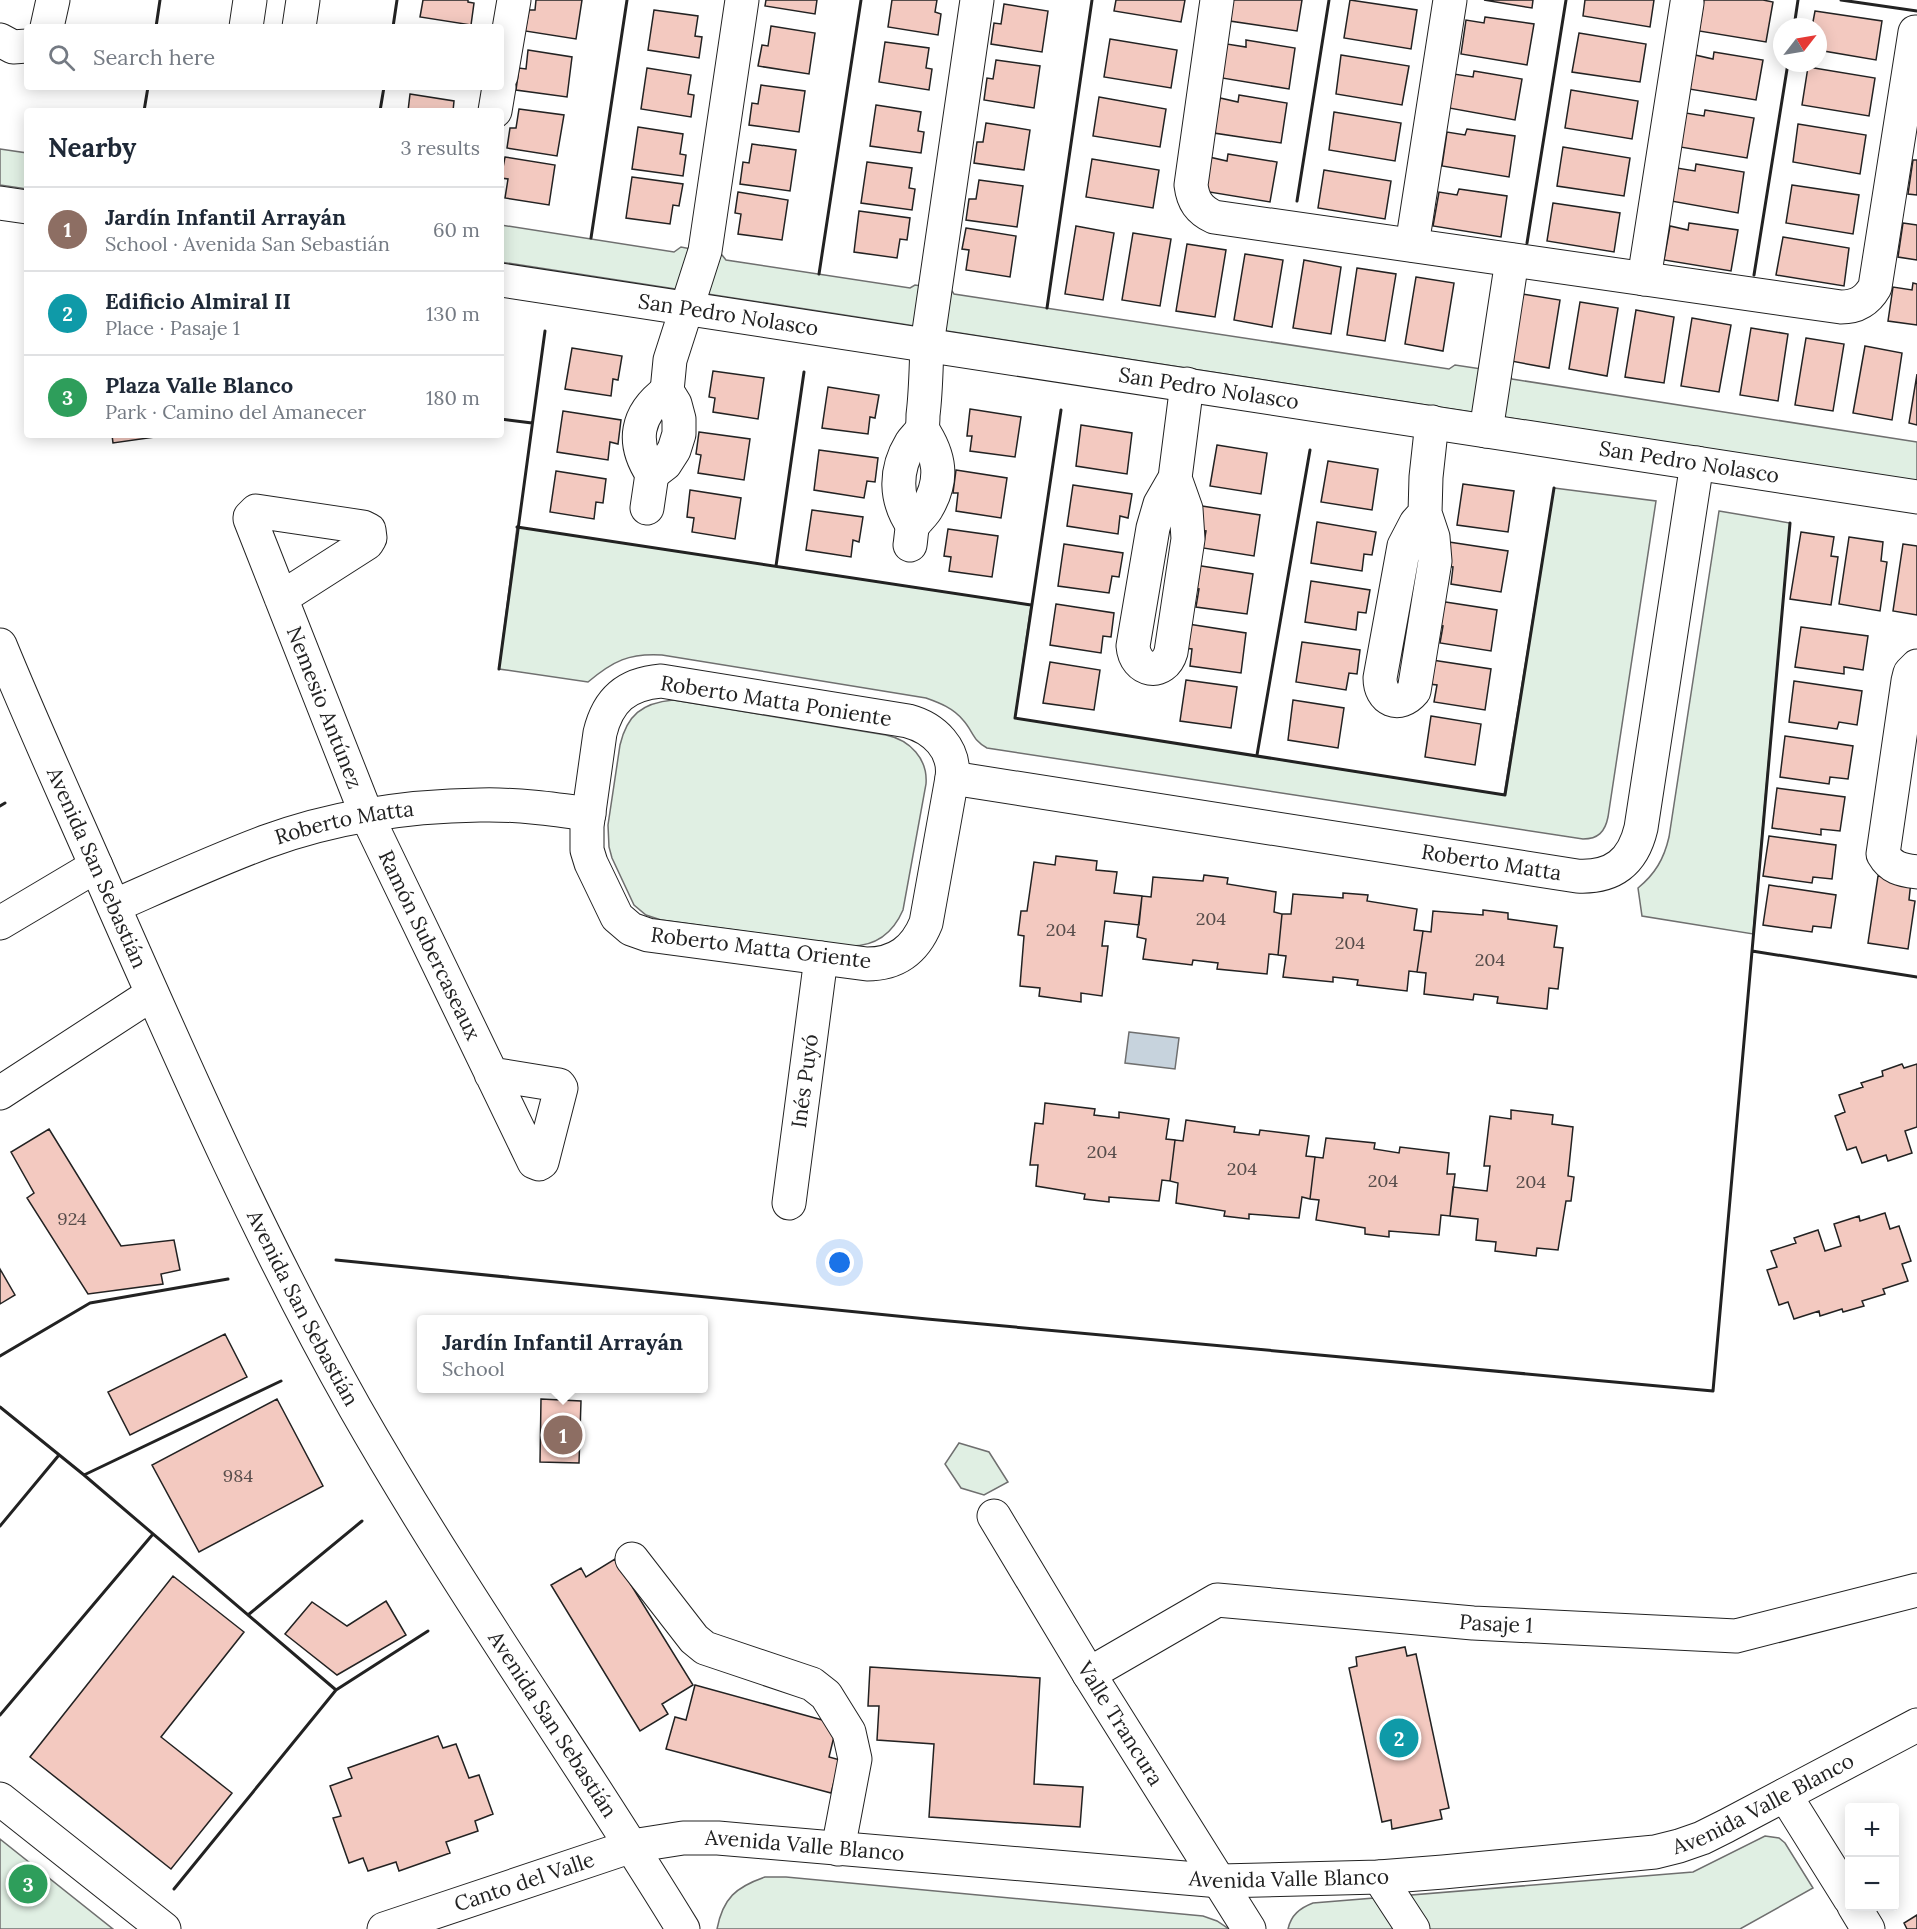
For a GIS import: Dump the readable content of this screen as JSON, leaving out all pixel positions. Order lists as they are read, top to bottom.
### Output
{
  "streets": {
    "street": [
      "San Pedro Nolasco",
      "Roberto Matta Poniente",
      "Nemesio Antúnez",
      "Roberto Matta",
      "Avenida San Sebastián",
      "Ramón Subercaseaux",
      "Roberto Matta Oriente",
      "Inés Puyó",
      "Pasaje 1",
      "Valle Trancura",
      "Avenida Valle Blanco",
      "Canto del Valle"
    ]
  },
  "crossings": [
    ["San Pedro Nolasco", "Roberto Matta"],
    ["Roberto Matta Poniente", "Roberto Matta"],
    ["Roberto Matta Poniente", "Roberto Matta Oriente"],
    ["Nemesio Antúnez", "Roberto Matta"],
    ["Nemesio Antúnez", "Ramón Subercaseaux"],
    ["Roberto Matta", "Avenida San Sebastián"],
    ["Roberto Matta", "Ramón Subercaseaux"],
    ["Roberto Matta", "Roberto Matta Oriente"],
    ["Avenida San Sebastián", "Avenida Valle Blanco"],
    ["Avenida San Sebastián", "Canto del Valle"],
    ["Roberto Matta Oriente", "Inés Puyó"],
    ["Pasaje 1", "Valle Trancura"],
    ["Valle Trancura", "Avenida Valle Blanco"],
    ["Avenida Valle Blanco", "Canto del Valle"]
  ],
  "house_numbers": [
    "204",
    "204",
    "204",
    "204",
    "204",
    "204",
    "204",
    "204",
    "924",
    "984"
  ],
  "north": "top right",
  "page": {
    "search": "Search here",
    "heading": ["Nearby", "3 results"],
    "list": [
      {
        "mark": "1",
        "name": "Jardín Infantil Arrayán",
        "note": "School · Avenida San Sebastián",
        "value": "60 m"
      },
      {
        "mark": "2",
        "name": "Edificio Almiral II",
        "note": "Place · Pasaje 1",
        "value": "130 m"
      },
      {
        "mark": "3",
        "name": "Plaza Valle Blanco",
        "note": "Park · Camino del Amanecer",
        "value": "180 m"
      }
    ],
    "popup": ["Jardín Infantil Arrayán", "School"],
    "pins": ["1", "2", "3"],
    "map_buttons": ["+", "−"]
  }
}
